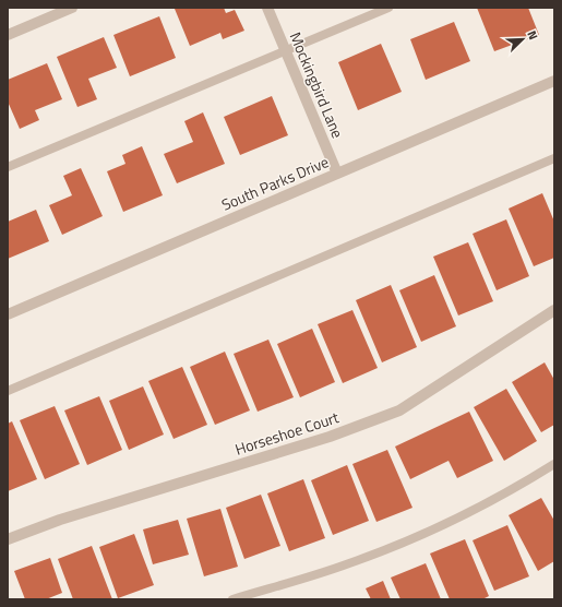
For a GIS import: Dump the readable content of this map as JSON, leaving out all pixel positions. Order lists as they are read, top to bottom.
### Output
{
  "streets": {
    "street": ["Mockingbird Lane", "South Parks Drive", "Horseshoe Court"]
  },
  "crossings": [
    ["Mockingbird Lane", "South Parks Drive"]
  ],
  "north": "top right"
}
